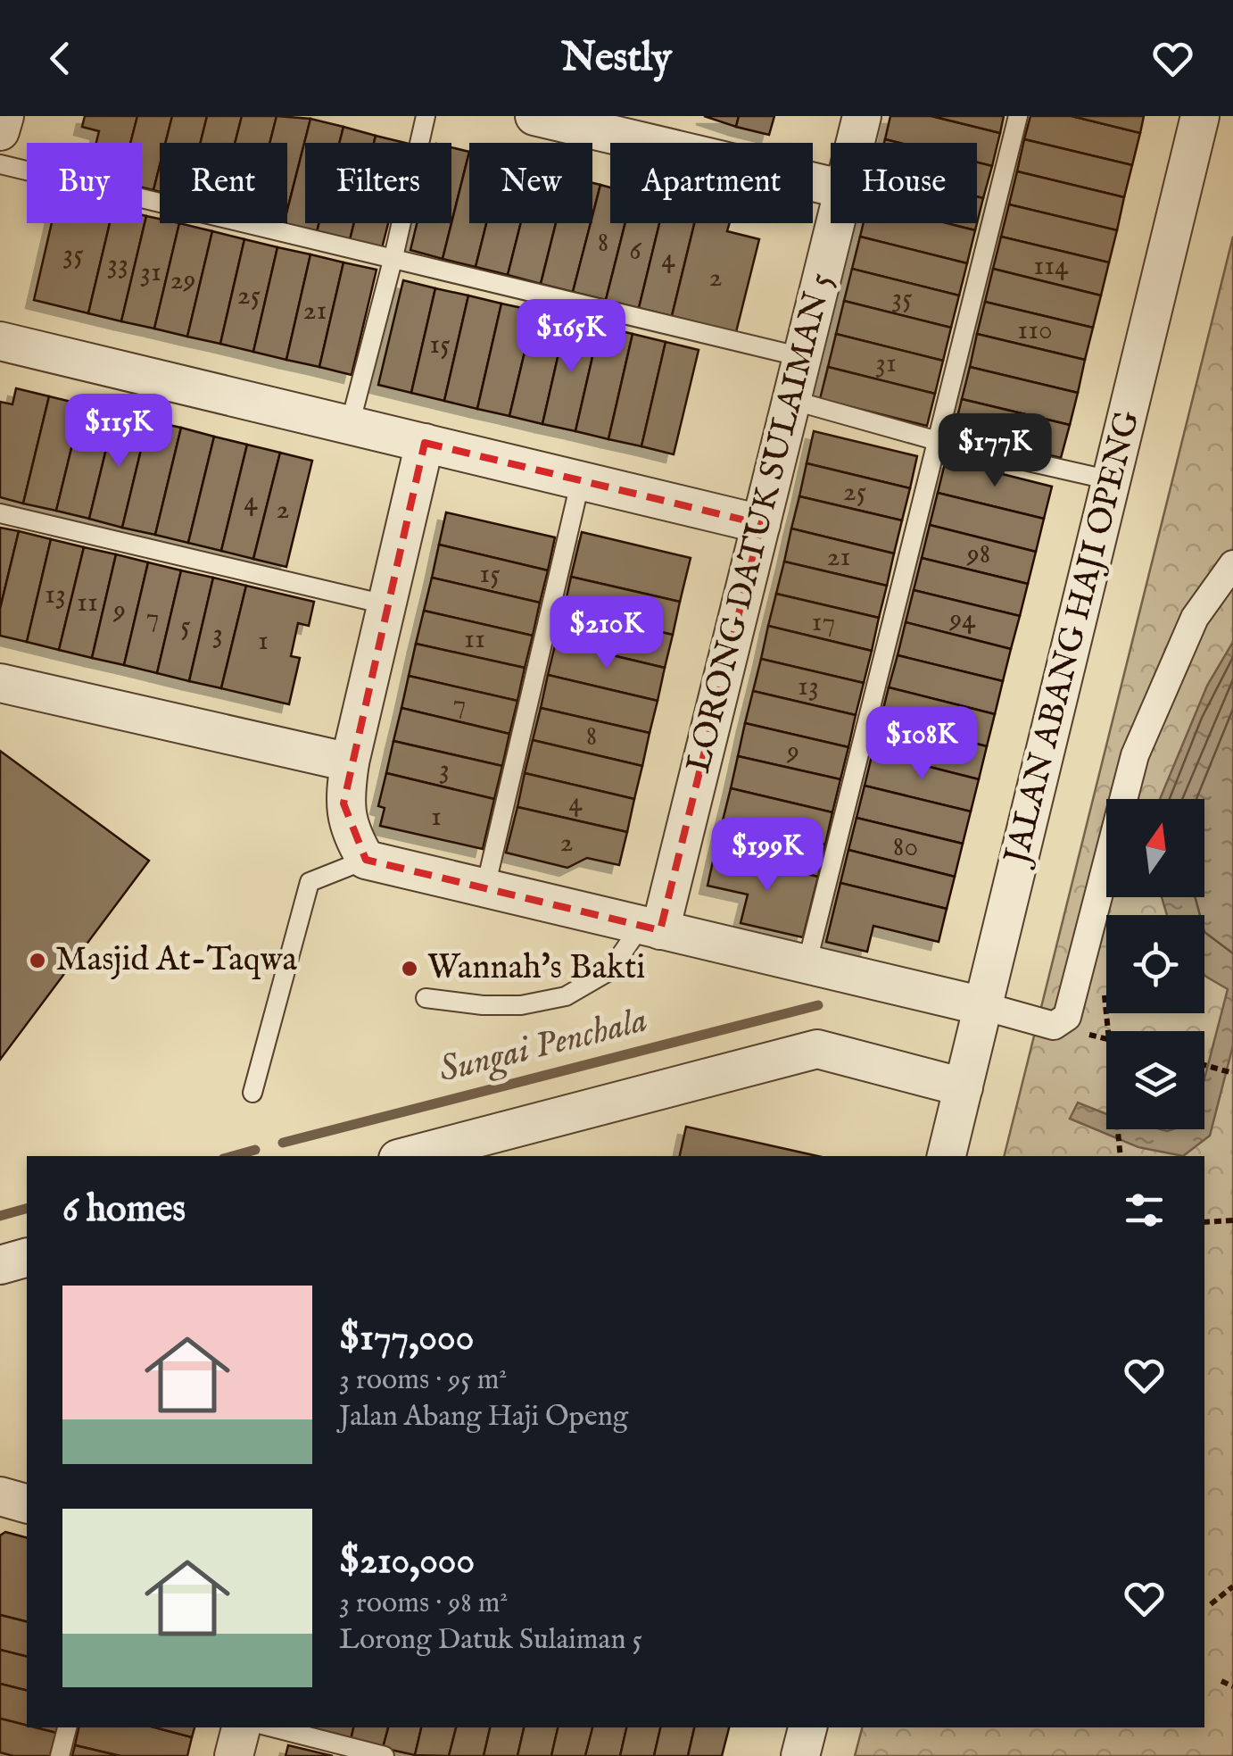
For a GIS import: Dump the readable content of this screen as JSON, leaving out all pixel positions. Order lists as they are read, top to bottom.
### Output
{
  "streets": {
    "street": ["LORONG DATUK SULAIMAN 5", "JALAN ABANG HAJI OPENG"]
  },
  "water": ["Sungai Penchala"],
  "places": ["Masjid At-Taqwa", "Wannah's Bakti"],
  "house_numbers": [
    "8",
    "6",
    "35",
    "4",
    "33",
    "114",
    "31",
    "2",
    "29",
    "25",
    "35",
    "21",
    "110",
    "15",
    "31",
    "25",
    "4",
    "2",
    "98",
    "21",
    "15",
    "13",
    "11",
    "9",
    "7",
    "94",
    "17",
    "5",
    "3",
    "11",
    "1",
    "13",
    "7",
    "8",
    "9",
    "3",
    "4",
    "1",
    "2",
    "80"
  ],
  "north": "top",
  "page": {
    "header": "Nestly",
    "chip": [
      "Buy",
      "Rent",
      "Filters",
      "New",
      "Apartment",
      "House"
    ],
    "price": [
      "$165K",
      "$115K",
      "$177K",
      "$210K",
      "$108K",
      "$199K"
    ],
    "heading": "6 homes",
    "list": [
      {
        "name": "$177,000",
        "note": "3 rooms · 95 m² · Jalan Abang Haji Openg"
      },
      {
        "name": "$210,000",
        "note": "3 rooms · 98 m² · Lorong Datuk Sulaiman 5"
      }
    ]
  }
}
